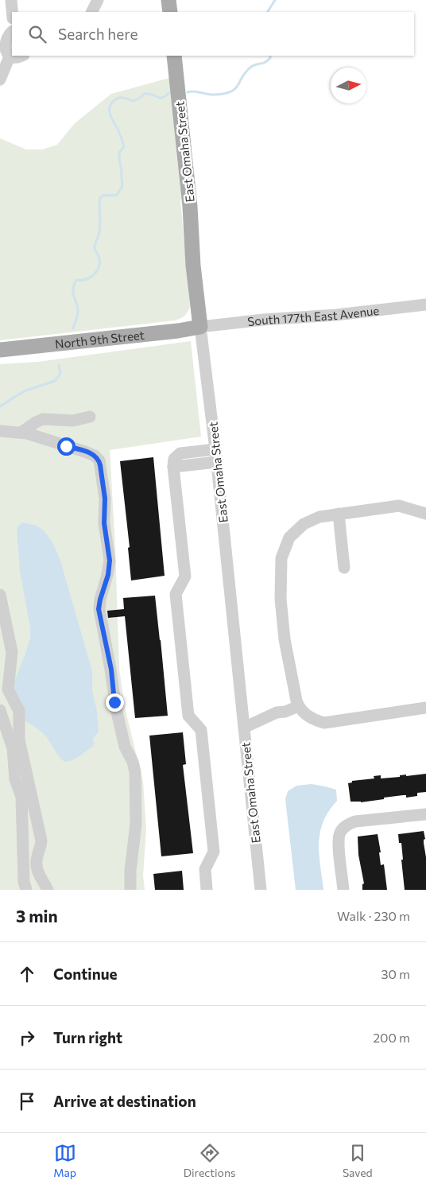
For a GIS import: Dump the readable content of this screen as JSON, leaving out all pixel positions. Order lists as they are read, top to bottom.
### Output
{
  "streets": {
    "main road": ["East Omaha Street", "North 9th Street"],
    "street": ["South 177th East Avenue"]
  },
  "crossings": [
    ["East Omaha Street", "South 177th East Avenue"],
    ["East Omaha Street", "North 9th Street"],
    ["South 177th East Avenue", "North 9th Street"]
  ],
  "north": "right",
  "page": {
    "search": "Search here",
    "heading": ["3 min", "Walk · 230 m"],
    "list": [
      ["Continue", "30 m"],
      ["Turn right", "200 m"],
      "Arrive at destination"
    ],
    "nav": ["Map", "Directions", "Saved"]
  }
}
